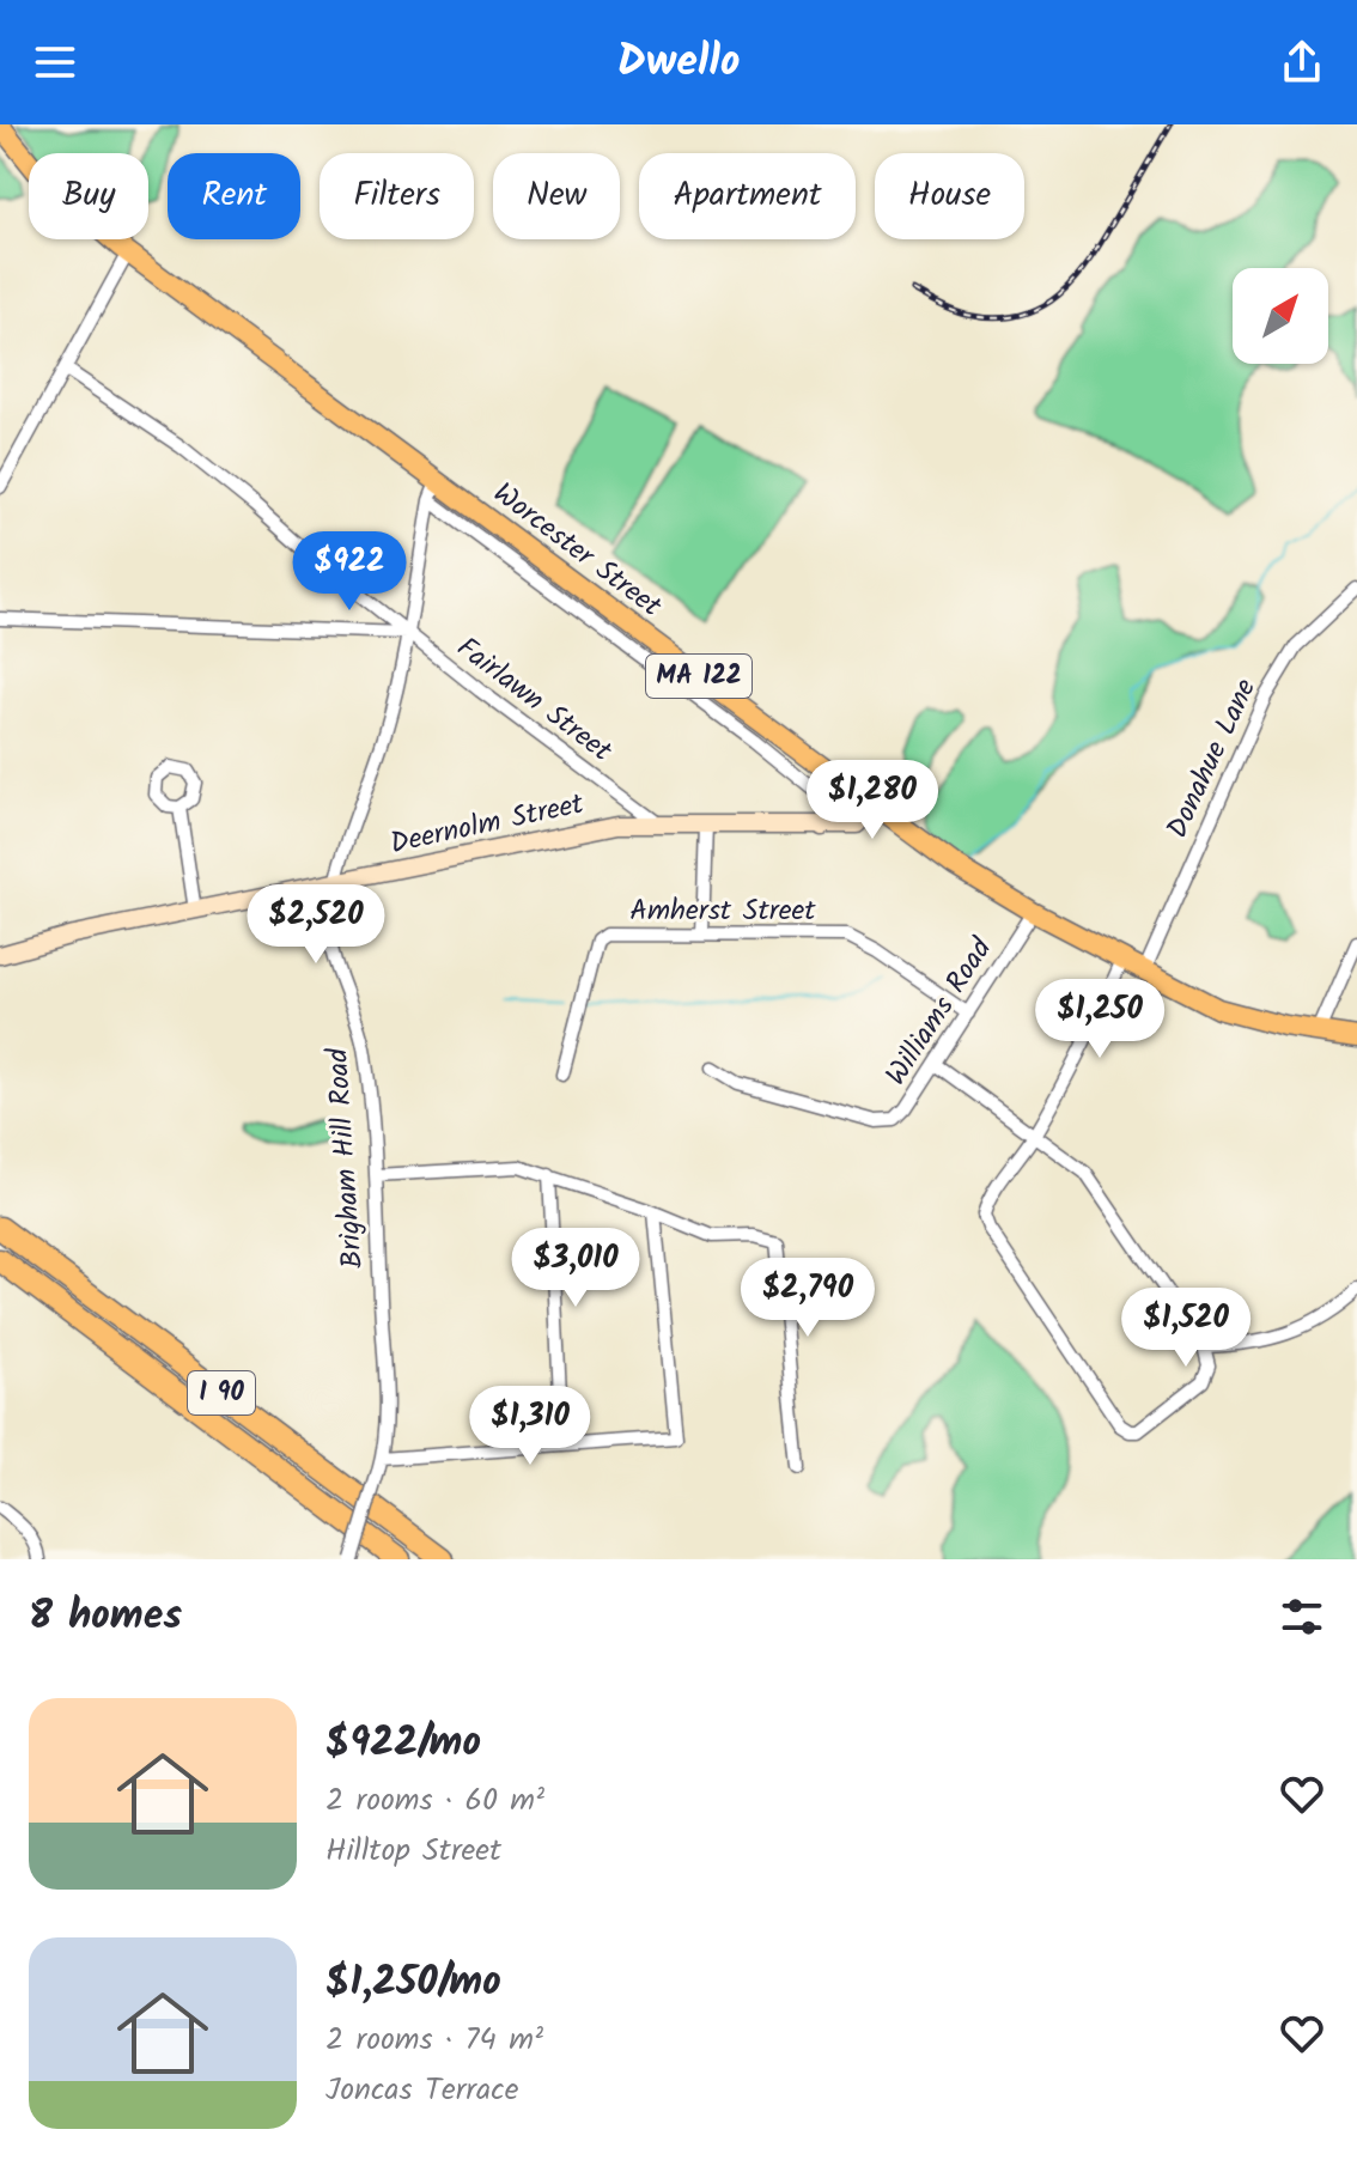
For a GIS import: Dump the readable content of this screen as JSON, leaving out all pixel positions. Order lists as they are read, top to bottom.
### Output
{
  "streets": {
    "highway": ["I 90"],
    "main road": ["Worcester Street", "MA 122"],
    "street": [
      "Fairlawn Street",
      "Donahue Lane",
      "Deernolm Street",
      "Amherst Street",
      "Williams Road",
      "Brigham Hill Road"
    ]
  },
  "crossings": [
    ["Worcester Street", "Donahue Lane"],
    ["Worcester Street", "Deernolm Street"],
    ["Worcester Street", "Williams Road"],
    ["Worcester Street", "Brigham Hill Road"],
    ["Fairlawn Street", "Deernolm Street"],
    ["Fairlawn Street", "Brigham Hill Road"],
    ["Deernolm Street", "Brigham Hill Road"],
    ["Amherst Street", "Williams Road"]
  ],
  "north": "top right",
  "page": {
    "header": "Dwello",
    "chip": [
      "Buy",
      "Rent",
      "Filters",
      "New",
      "Apartment",
      "House"
    ],
    "price": [
      "$922",
      "$1,280",
      "$2,520",
      "$1,250",
      "$3,010",
      "$2,790",
      "$1,520",
      "$1,310"
    ],
    "heading": "8 homes",
    "list": [
      {
        "name": "$922/mo",
        "note": "2 rooms · 60 m² · Hilltop Street"
      },
      {
        "name": "$1,250/mo",
        "note": "2 rooms · 74 m² · Joncas Terrace"
      }
    ]
  }
}
